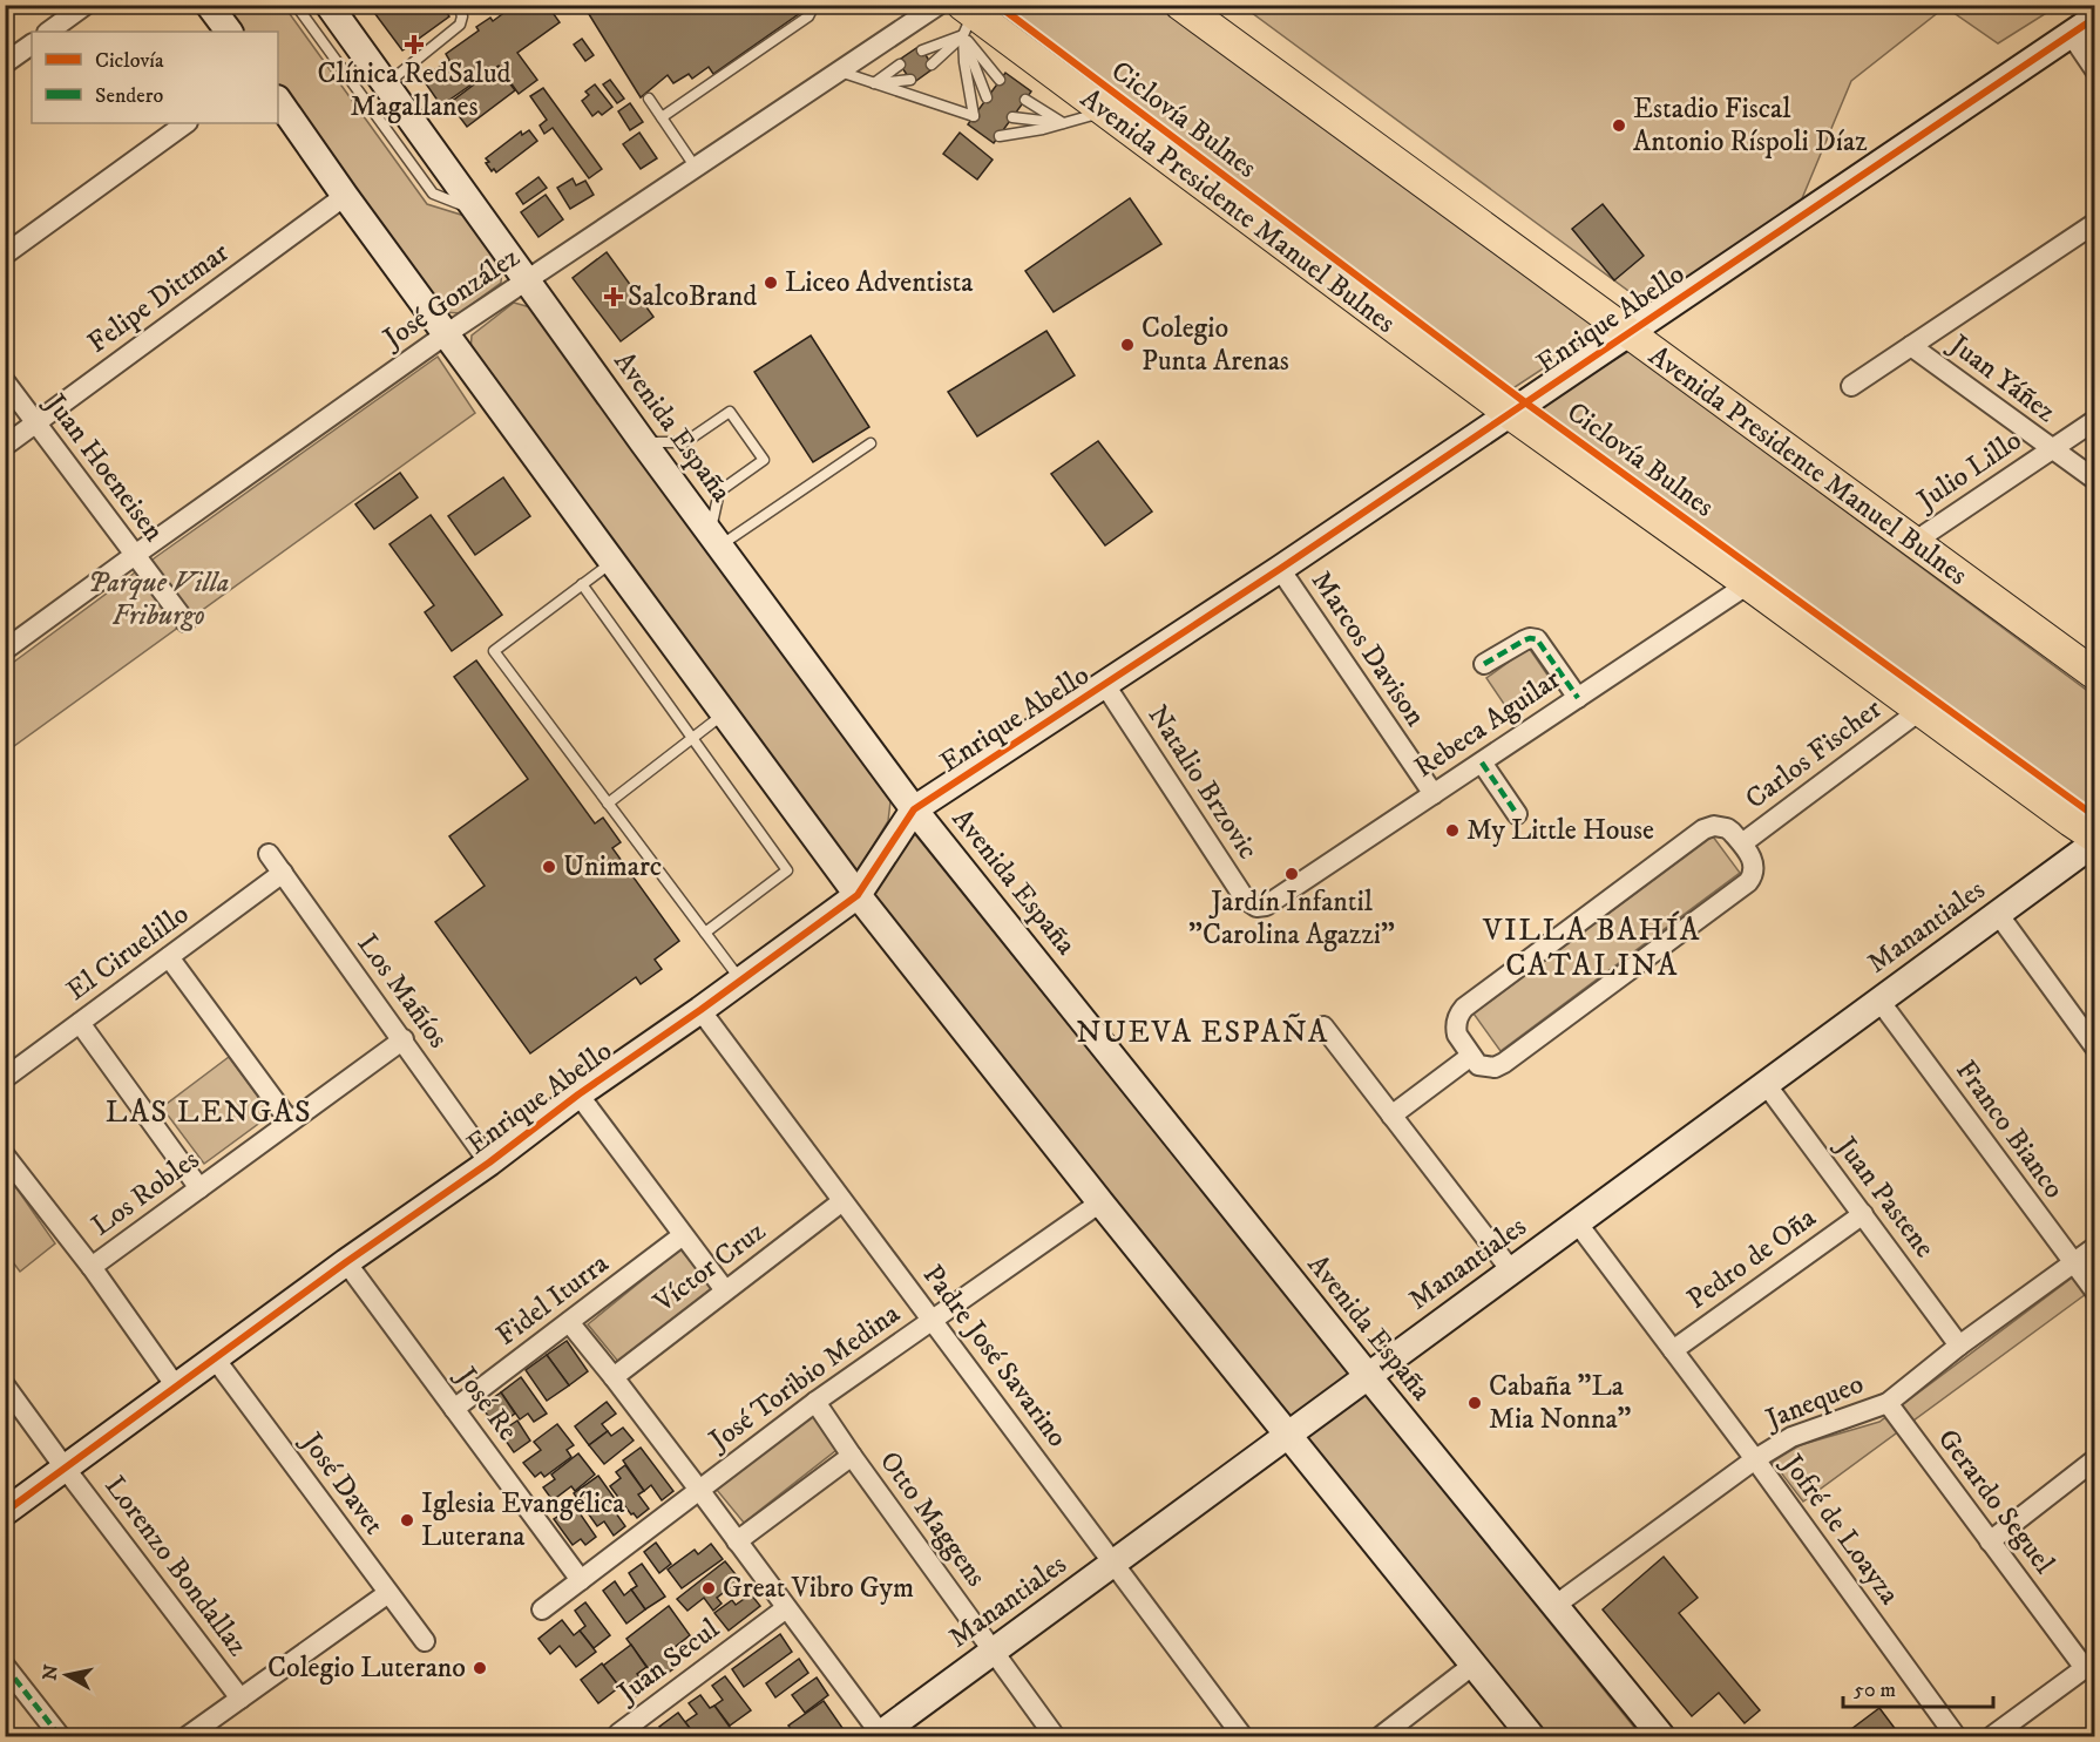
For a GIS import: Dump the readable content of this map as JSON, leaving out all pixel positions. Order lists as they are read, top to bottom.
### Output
{
  "streets": {
    "main road": [
      "Avenida Presidente Manuel Bulnes",
      "Enrique Abello",
      "Avenida España",
      "Manantiales"
    ],
    "street": [
      "Felipe Dittmar",
      "José González",
      "Juan Yáñez",
      "Juan Hoeneisen",
      "Julio Lillo",
      "Marcos Davison",
      "Rebeca Aguilar",
      "Carlos Fischer",
      "Natalio Brzovic",
      "El Ciruelillo",
      "Los Mañíos",
      "Franco Bianco",
      "Los Robles",
      "Juan Pastene",
      "Pedro de Oña",
      "Víctor Cruz",
      "Fidel Iturra",
      "Padre José Savarino",
      "José Toribio Medina",
      "Janequeo",
      "José Re",
      "José Davet",
      "Gerardo Seguel",
      "Otto Maggens",
      "Jofré de Loayza",
      "Lorenzo Bondallaz",
      "Juan Secul"
    ],
    "cycle path": ["Ciclovía Bulnes"]
  },
  "crossings": [
    ["Avenida Presidente Manuel Bulnes", "Enrique Abello"],
    ["Avenida Presidente Manuel Bulnes", "Julio Lillo"],
    ["Avenida Presidente Manuel Bulnes", "Rebeca Aguilar"],
    ["Avenida Presidente Manuel Bulnes", "Carlos Fischer"],
    ["Avenida Presidente Manuel Bulnes", "Manantiales"],
    ["Felipe Dittmar", "Juan Hoeneisen"],
    ["José González", "Avenida España"],
    ["José González", "Juan Hoeneisen"],
    ["Enrique Abello", "Avenida España"],
    ["Enrique Abello", "Marcos Davison"],
    ["Enrique Abello", "Natalio Brzovic"],
    ["Enrique Abello", "Los Mañíos"],
    ["Enrique Abello", "Padre José Savarino"],
    ["Enrique Abello", "José Re"],
    ["Enrique Abello", "José Davet"],
    ["Enrique Abello", "Lorenzo Bondallaz"],
    ["Juan Yáñez", "Julio Lillo"],
    ["Avenida España", "Manantiales"],
    ["Avenida España", "Janequeo"],
    ["Marcos Davison", "Rebeca Aguilar"],
    ["Rebeca Aguilar", "Natalio Brzovic"],
    ["Manantiales", "Franco Bianco"],
    ["Manantiales", "Juan Pastene"],
    ["Manantiales", "Padre José Savarino"],
    ["Manantiales", "Otto Maggens"],
    ["Manantiales", "Jofré de Loayza"],
    ["El Ciruelillo", "Los Mañíos"],
    ["Los Mañíos", "Los Robles"],
    ["Franco Bianco", "Janequeo"],
    ["Juan Pastene", "Pedro de Oña"],
    ["Juan Pastene", "Janequeo"],
    ["Pedro de Oña", "Jofré de Loayza"],
    ["Víctor Cruz", "Padre José Savarino"],
    ["Fidel Iturra", "José Re"],
    ["Padre José Savarino", "José Toribio Medina"],
    ["José Toribio Medina", "José Re"],
    ["José Toribio Medina", "Otto Maggens"],
    ["Janequeo", "Gerardo Seguel"],
    ["Janequeo", "Jofré de Loayza"]
  ],
  "districts": ["VILLA BAHÍA CATALINA", "NUEVA ESPAÑA", "LAS LENGAS"],
  "parks": ["Parque Villa Friburgo"],
  "places": {
    "health": ["Clínica RedSalud Magallanes", "SalcoBrand"],
    "other": [
      "Estadio Fiscal Antonio Ríspoli Díaz",
      "Liceo Adventista",
      "Colegio Punta Arenas",
      "My Little House",
      "Unimarc",
      "Jardín Infantil \"Carolina Agazzi\"",
      "Cabaña \"La Mia Nonna\"",
      "Iglesia Evangélica Luterana",
      "Great Vibro Gym",
      "Colegio Luterano"
    ]
  },
  "legend": ["Ciclovía", "Sendero"],
  "scale_bar": "50 m",
  "north": "left"
}
